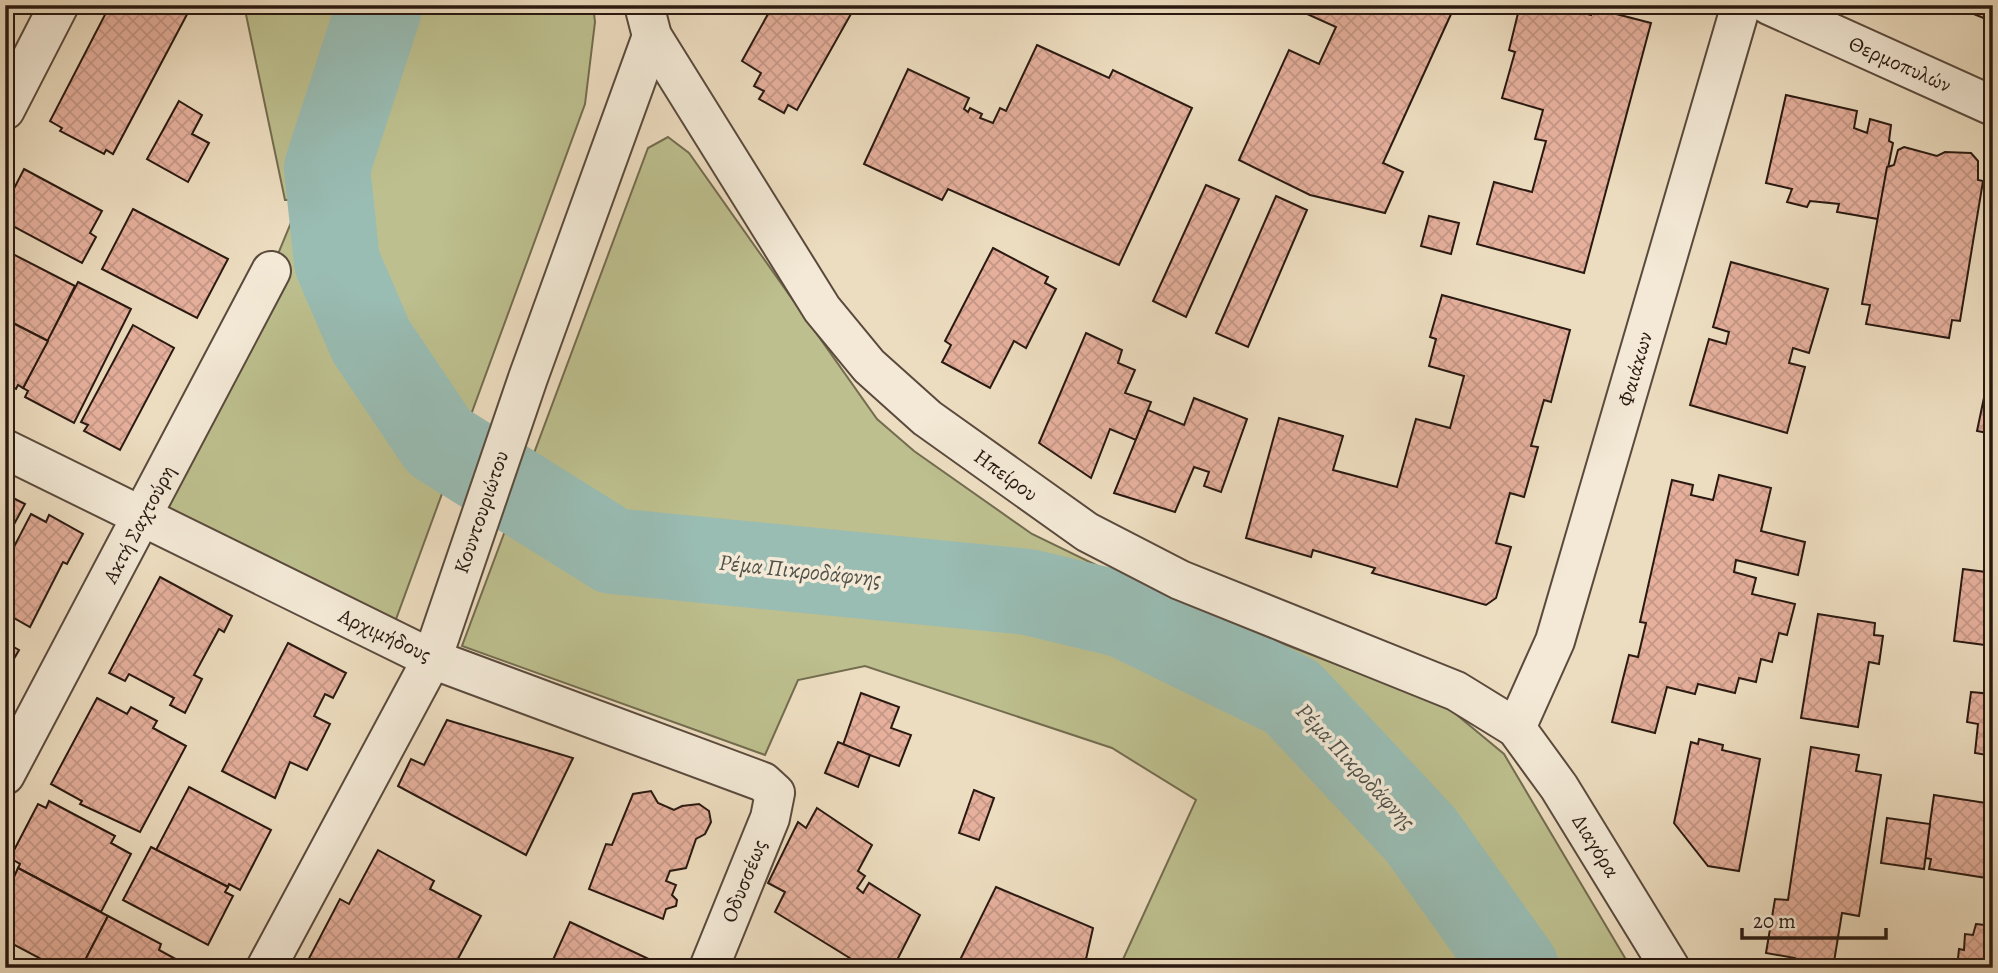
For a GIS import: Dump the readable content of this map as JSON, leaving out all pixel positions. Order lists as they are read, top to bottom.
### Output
{
  "streets": {
    "street": [
      "Θερμοπυλών",
      "Φαιάκων",
      "Ηπείρου",
      "Κουντουριώτου",
      "Ακτή Σαχτούρη",
      "Αρχιμήδους",
      "Διαγόρα",
      "Οδυσσέως"
    ]
  },
  "crossings": [
    ["Φαιάκων", "Ηπείρου"],
    ["Φαιάκων", "Διαγόρα"],
    ["Ηπείρου", "Κουντουριώτου"],
    ["Ηπείρου", "Διαγόρα"],
    ["Κουντουριώτου", "Αρχιμήδους"],
    ["Ακτή Σαχτούρη", "Αρχιμήδους"],
    ["Αρχιμήδους", "Οδυσσέως"]
  ],
  "water": ["Ρέμα Πικροδάφνης"],
  "scale_bar": "20 m"
}
